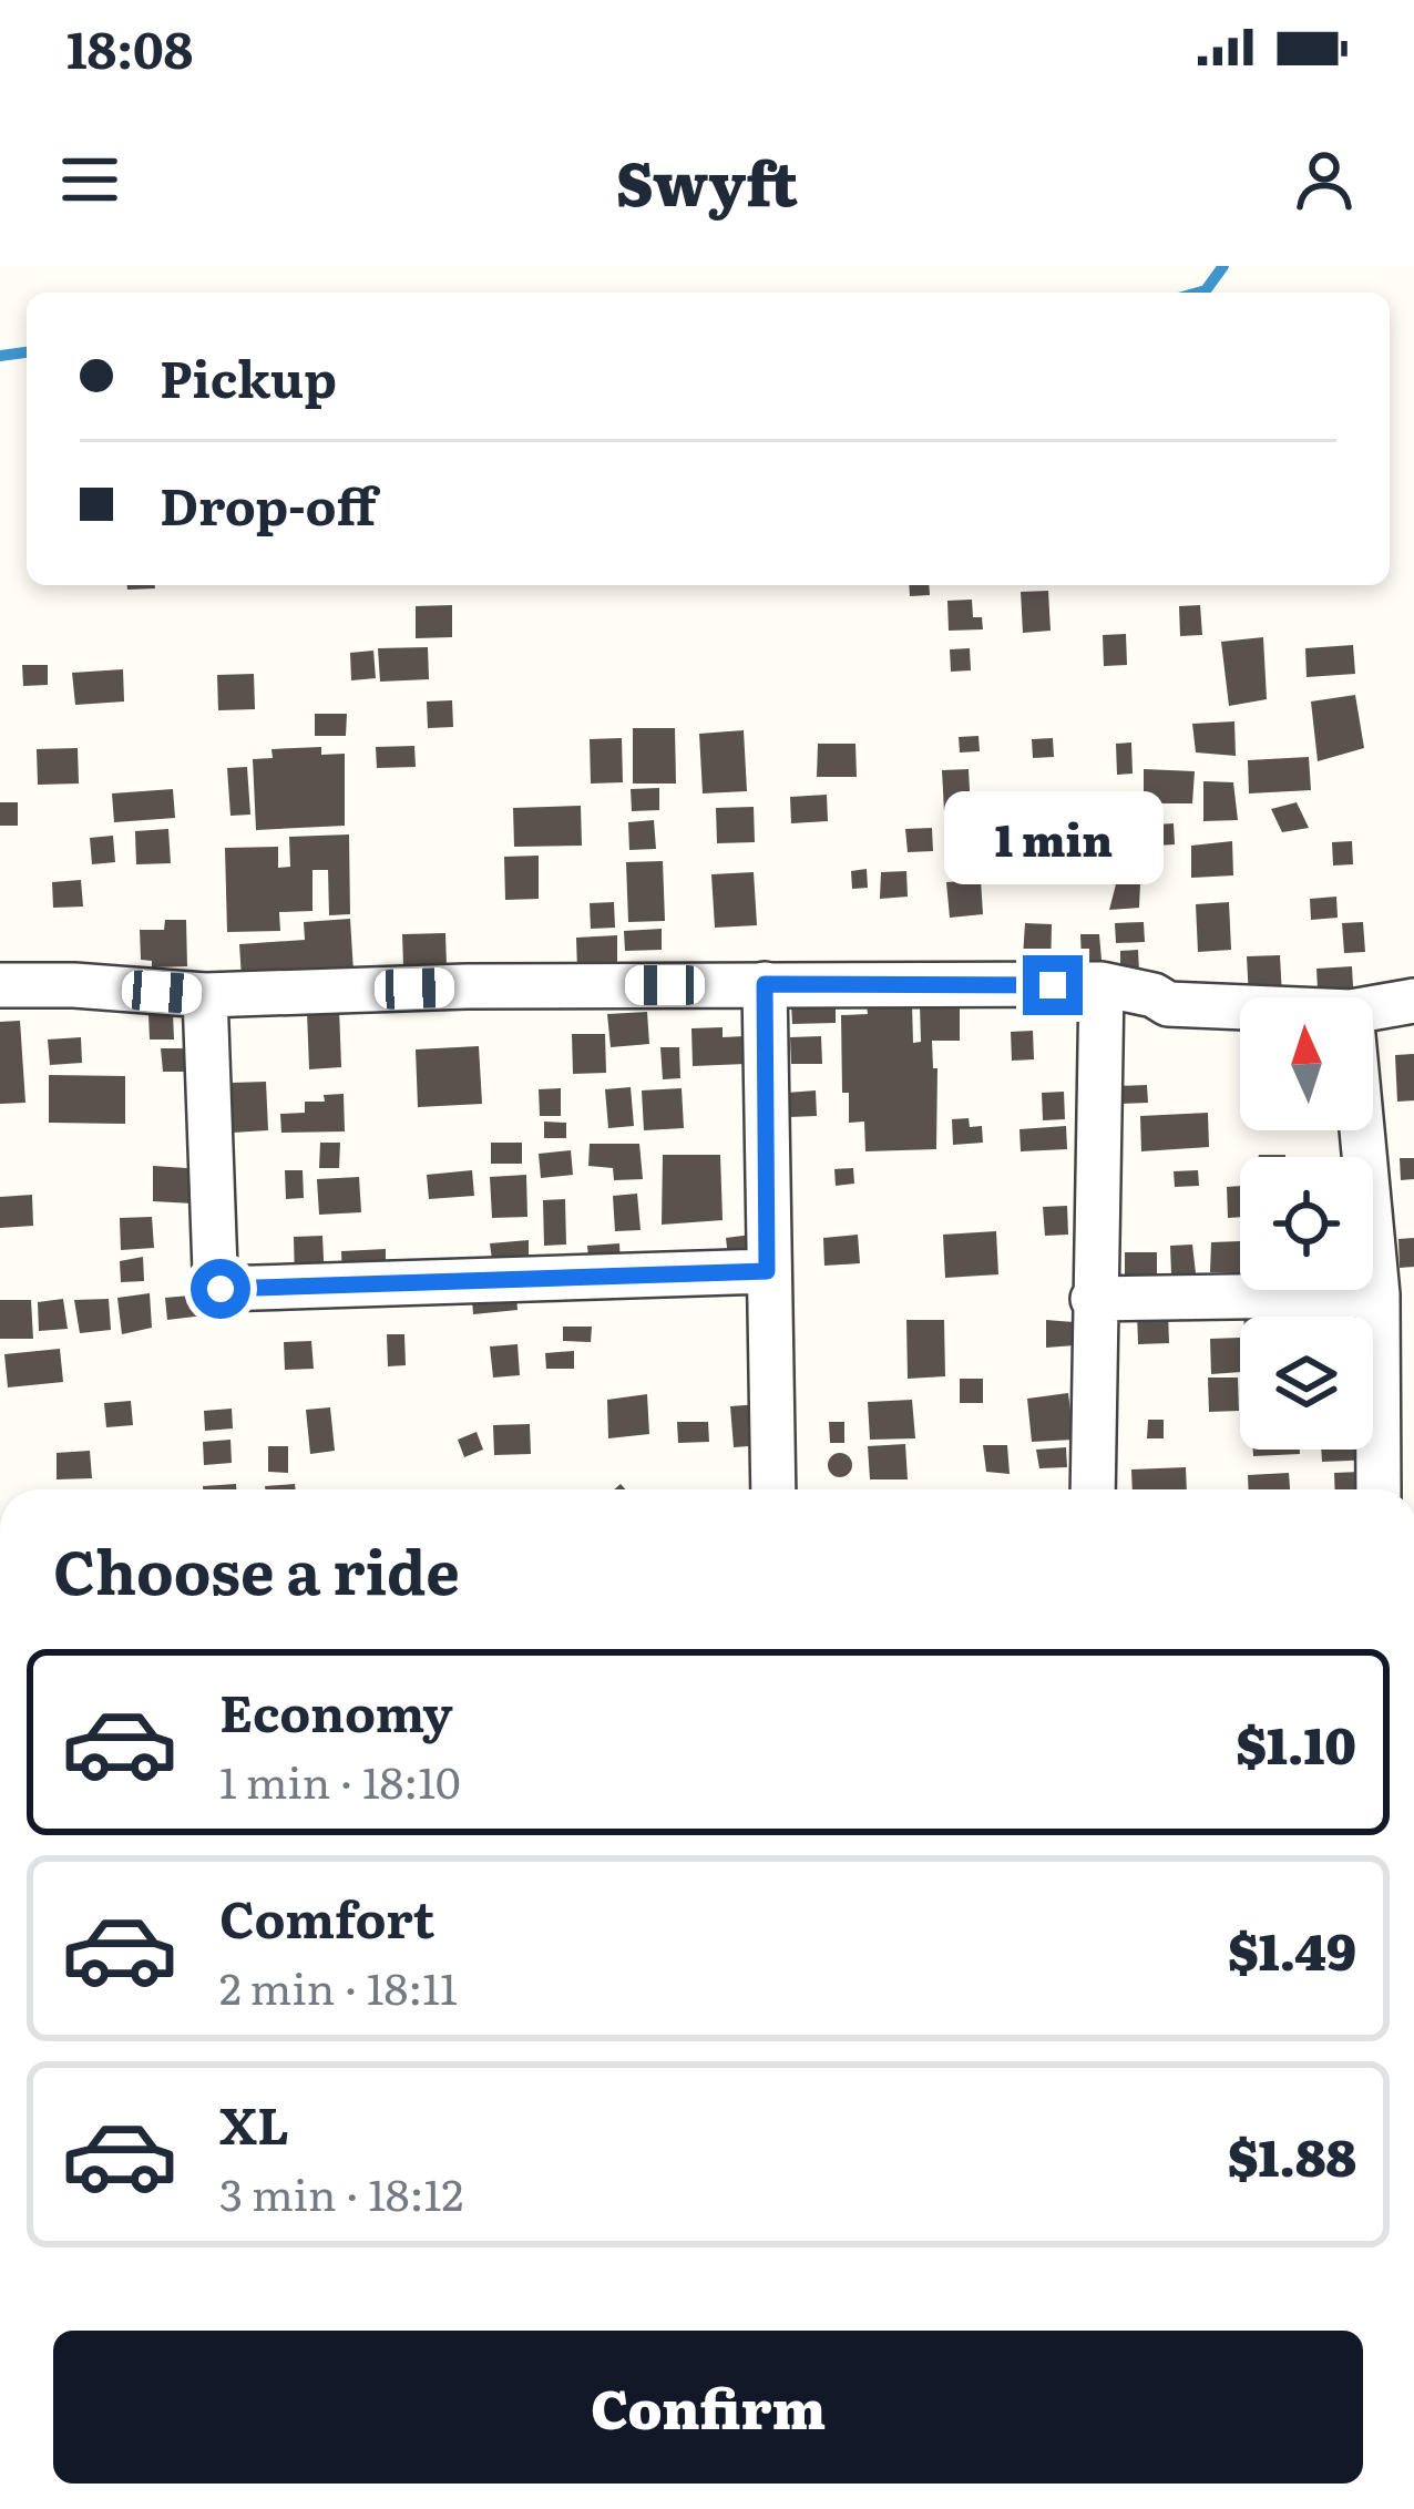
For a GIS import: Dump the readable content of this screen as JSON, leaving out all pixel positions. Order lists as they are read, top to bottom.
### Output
{
  "north": "top",
  "page": {
    "status": "18:08",
    "header": "Swyft",
    "banner": ["Pickup", "Drop-off"],
    "bubble": "1 min",
    "heading": "Choose a ride",
    "list": [
      {
        "name": "Economy",
        "note": "1 min · 18:10",
        "value": "$1.10"
      },
      {
        "name": "Comfort",
        "note": "2 min · 18:11",
        "value": "$1.49"
      },
      {
        "name": "XL",
        "note": "3 min · 18:12",
        "value": "$1.88"
      }
    ],
    "buttons": "Confirm"
  }
}
